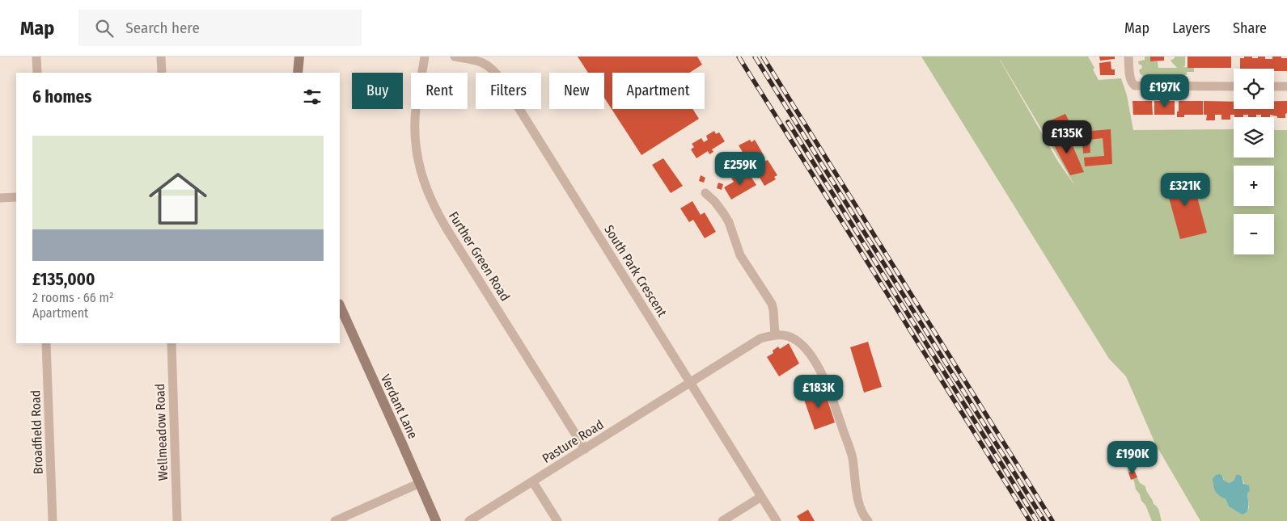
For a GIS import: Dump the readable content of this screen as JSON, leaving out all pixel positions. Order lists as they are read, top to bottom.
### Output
{
  "streets": {
    "street": [
      "Further Green Road",
      "South Park Crescent",
      "Verdant Lane",
      "Broadfield Road",
      "Wellmeadow Road",
      "Pasture Road"
    ]
  },
  "crossings": [
    ["Further Green Road", "Pasture Road"],
    ["South Park Crescent", "Pasture Road"]
  ],
  "page": {
    "header": "Map",
    "search": "Search here",
    "nav": ["Map", "Layers", "Share"],
    "map_buttons": ["+", "−"],
    "chip": [
      "Buy",
      "Rent",
      "Filters",
      "New",
      "Apartment"
    ],
    "heading": "6 homes",
    "price": [
      "£197K",
      "£135K",
      "£259K",
      "£321K",
      "£183K",
      "£190K"
    ],
    "list": [
      {
        "name": "£135,000",
        "note": "2 rooms · 66 m² · Apartment"
      }
    ]
  }
}
